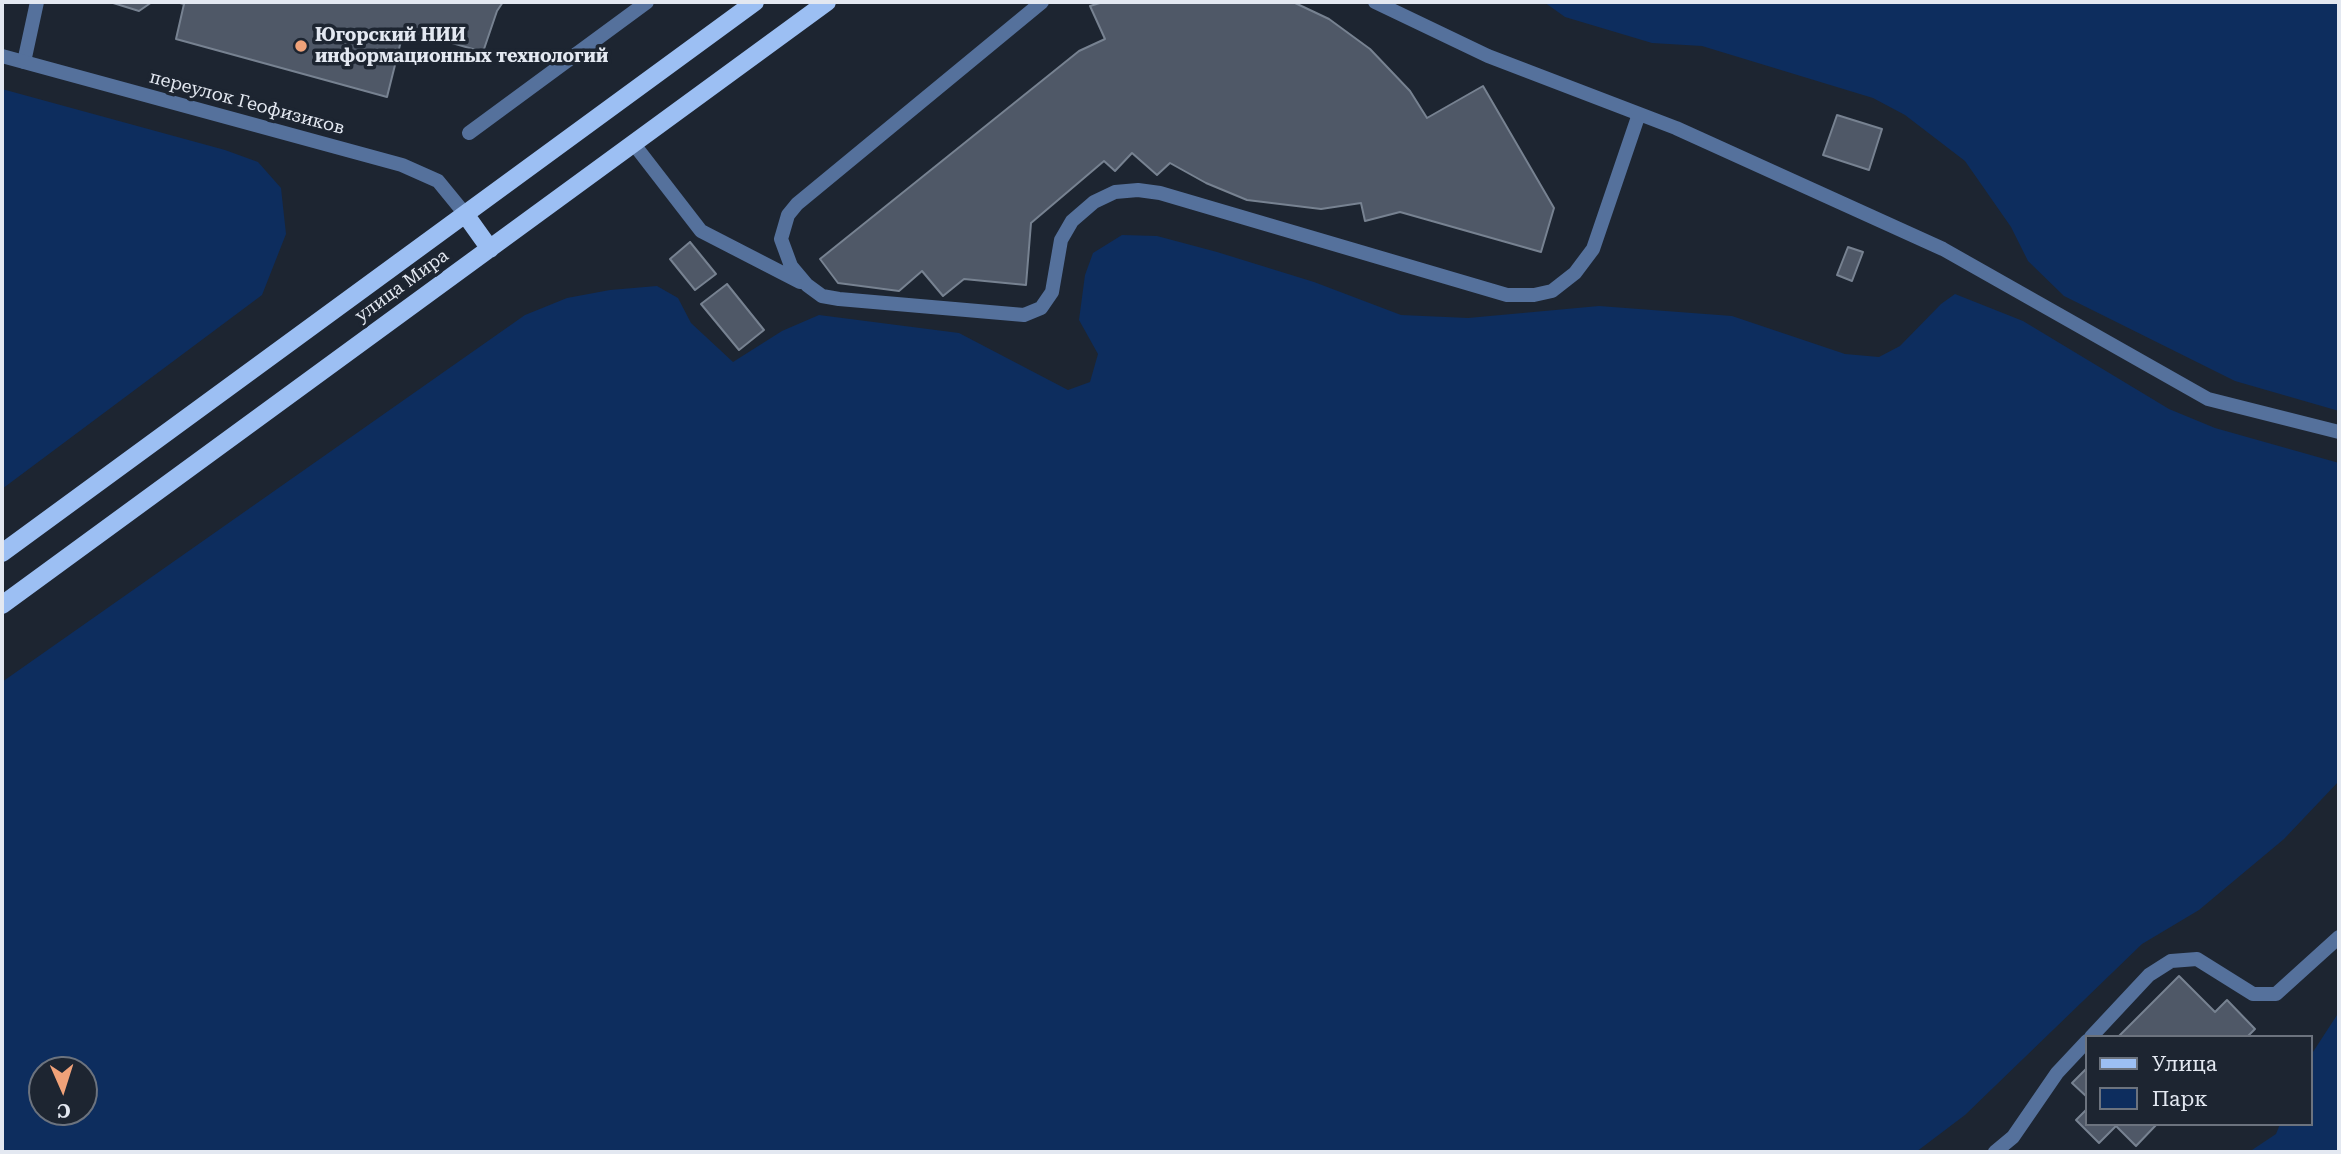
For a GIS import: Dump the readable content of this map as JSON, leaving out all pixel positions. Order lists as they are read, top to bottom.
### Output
{
  "streets": {
    "main road": ["улица Мира"],
    "street": ["переулок Геофизиков"]
  },
  "crossings": [
    ["переулок Геофизиков", "улица Мира"]
  ],
  "places": ["Югорский НИИ информационных технологий"],
  "legend": ["Улица", "Парк"],
  "north": "bottom"
}
